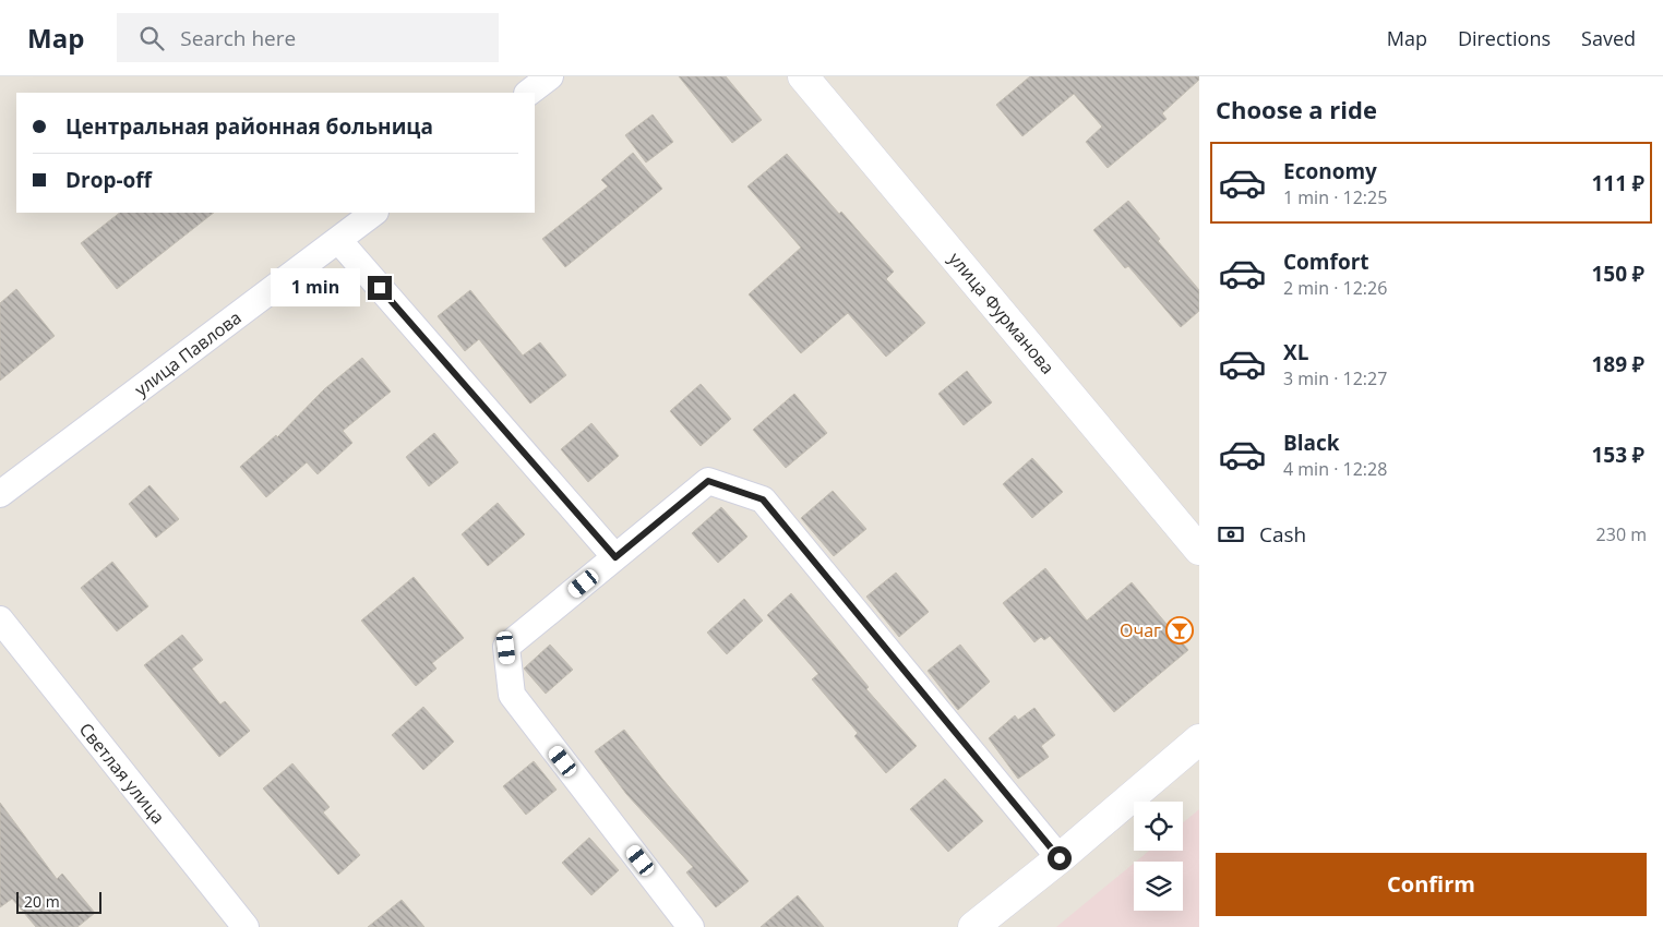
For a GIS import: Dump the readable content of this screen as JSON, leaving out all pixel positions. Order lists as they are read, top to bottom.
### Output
{
  "streets": {
    "street": ["улица Фурманова", "улица Павлова", "Светлая улица"]
  },
  "places": {
    "bar": ["Очаг"]
  },
  "scale_bar": "20 m",
  "page": {
    "header": "Map",
    "search": "Search here",
    "nav": ["Map", "Directions", "Saved"],
    "heading": "Choose a ride",
    "banner": ["Центральная районная больница", "Drop-off"],
    "list": [
      {
        "name": "Economy",
        "note": "1 min · 12:25",
        "value": "111 ₽"
      },
      {
        "name": "Comfort",
        "note": "2 min · 12:26",
        "value": "150 ₽"
      },
      {
        "name": "XL",
        "note": "3 min · 12:27",
        "value": "189 ₽"
      },
      {
        "name": "Black",
        "note": "4 min · 12:28",
        "value": "153 ₽"
      }
    ],
    "bubble": "1 min",
    "pay": ["Cash", "230 m"],
    "buttons": "Confirm",
    "scale": "20 m"
  }
}
